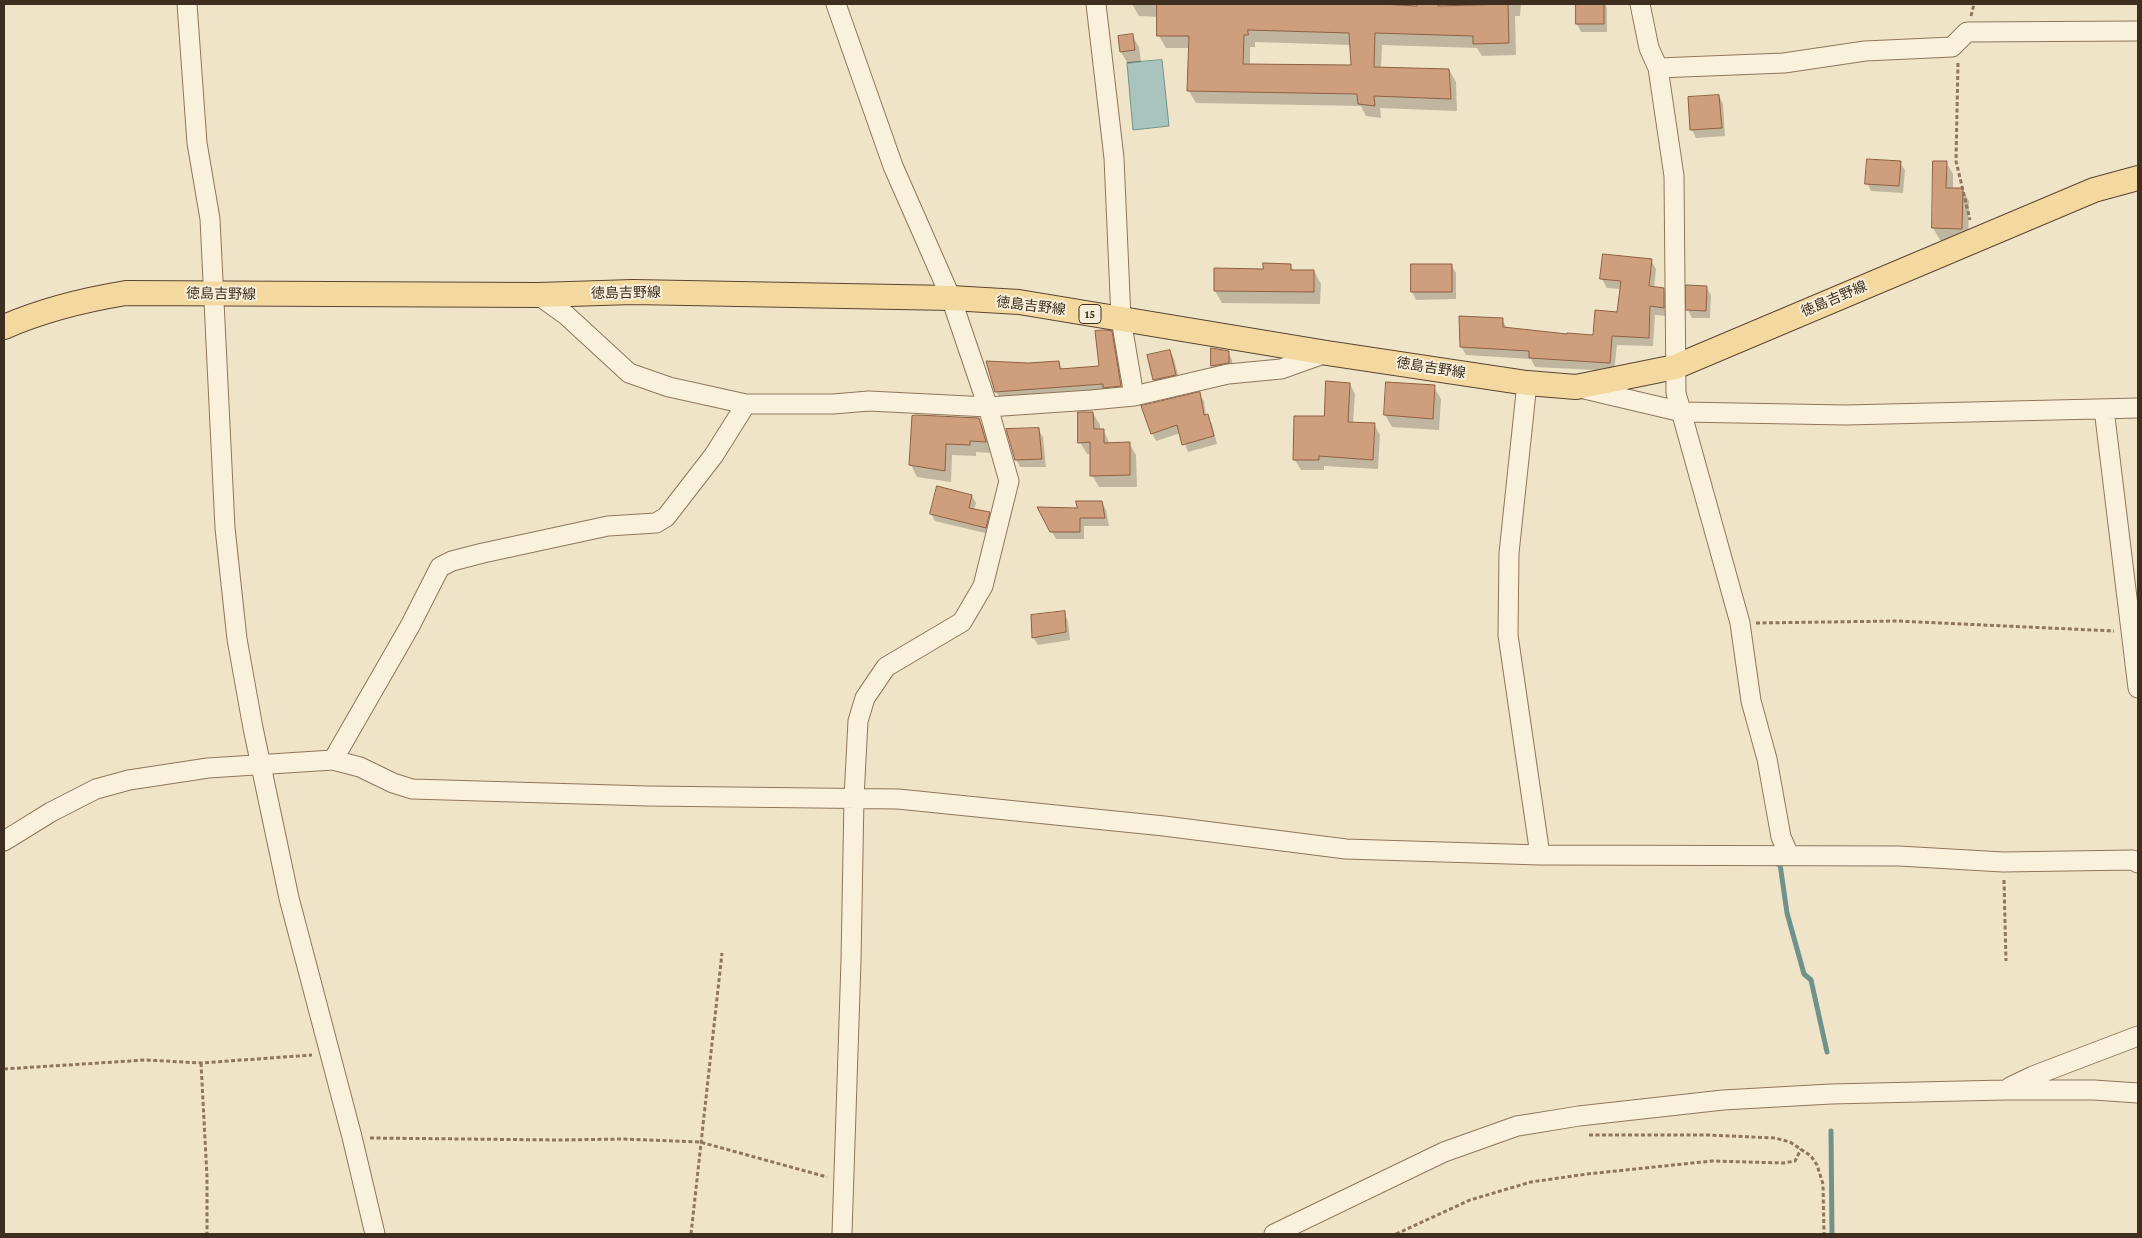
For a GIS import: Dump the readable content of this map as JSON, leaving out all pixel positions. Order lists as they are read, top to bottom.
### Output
{
  "streets": {
    "main road": ["徳島吉野線", "15"]
  }
}
